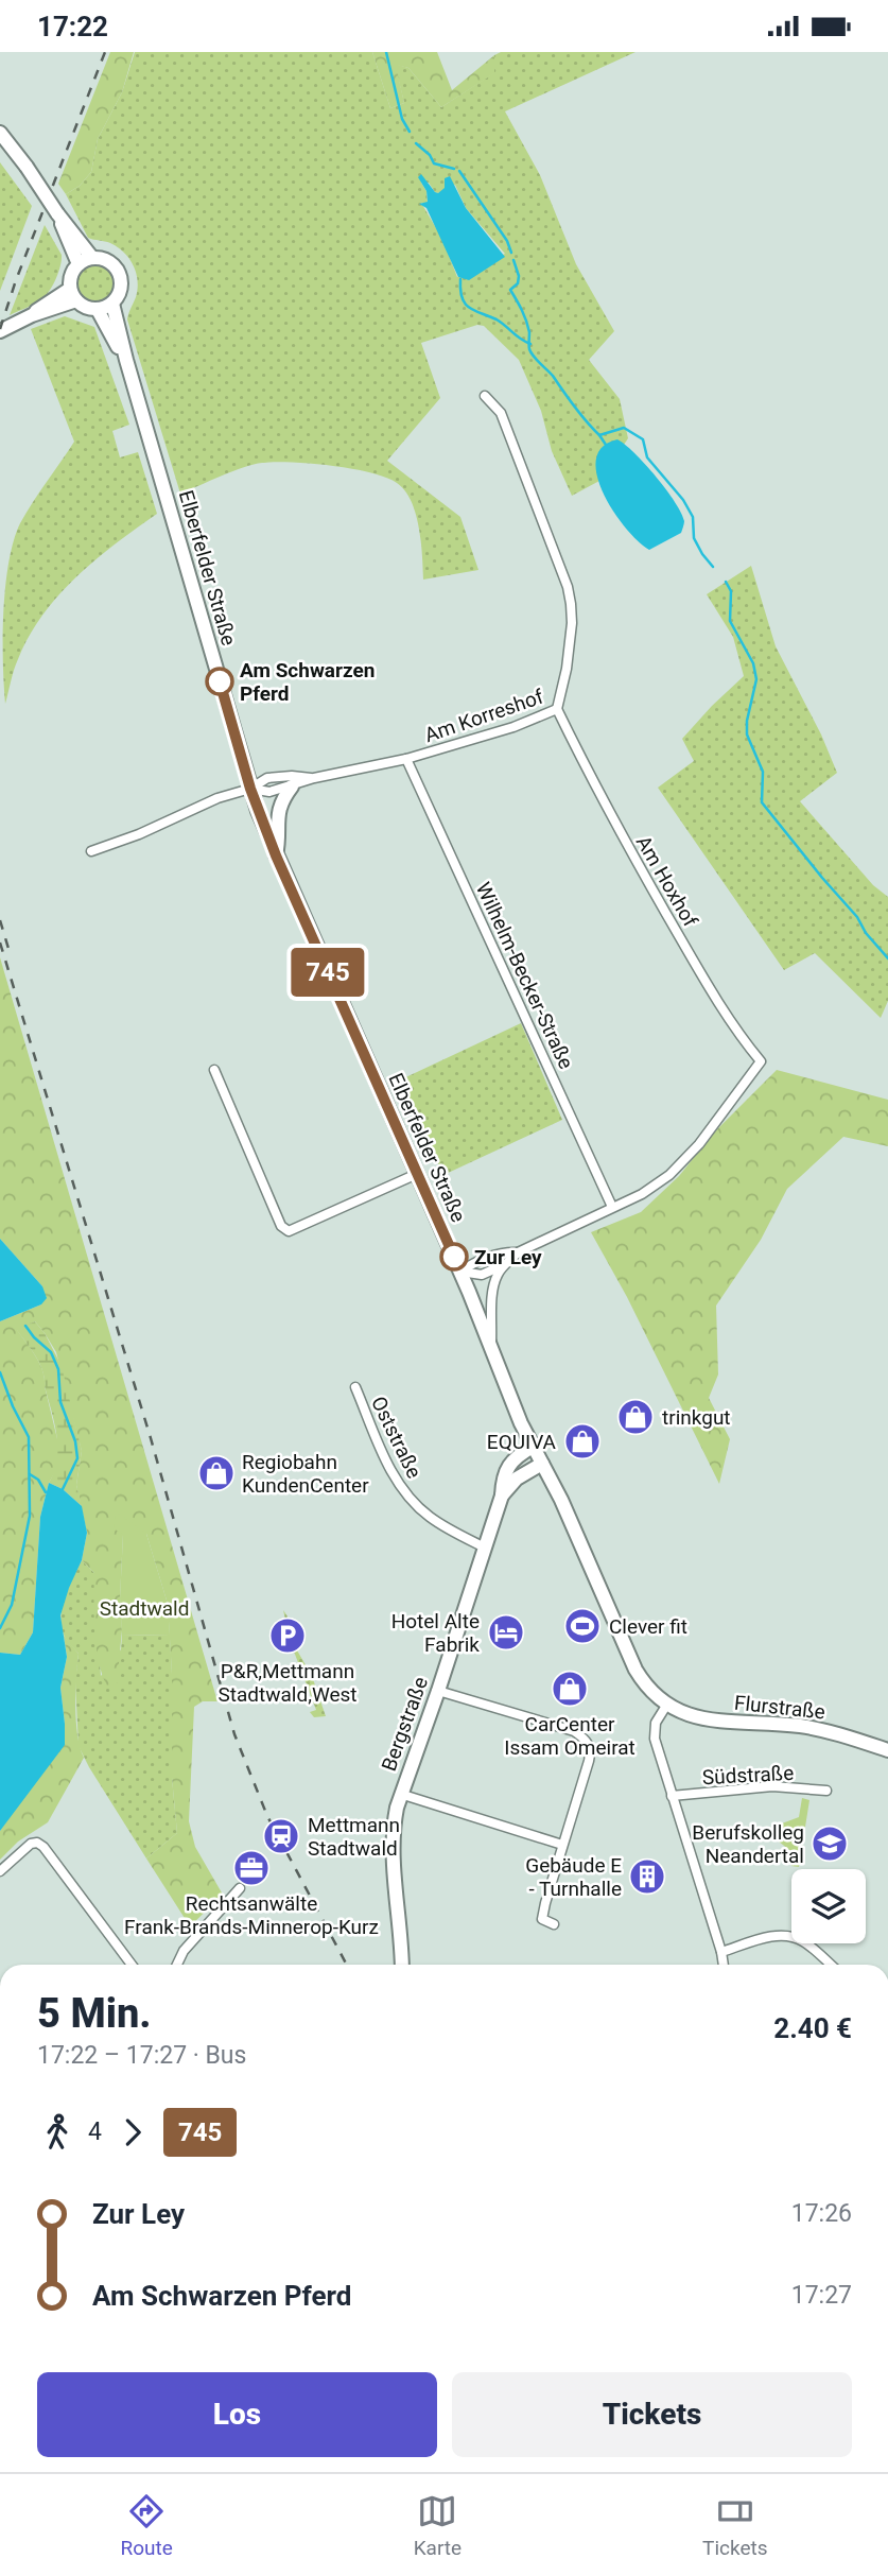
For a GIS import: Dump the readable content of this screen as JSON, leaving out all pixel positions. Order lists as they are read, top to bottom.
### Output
{
  "streets": {
    "main road": ["Elberfelder Straße", "Flurstraße", "Bergstraße"],
    "street": [
      "Am Korreshof",
      "Am Hoxhof",
      "Wilhelm-Becker-Straße",
      "Oststraße",
      "Südstraße"
    ]
  },
  "crossings": [
    ["Elberfelder Straße", "Am Korreshof"],
    ["Elberfelder Straße", "Flurstraße"],
    ["Elberfelder Straße", "Bergstraße"],
    ["Am Korreshof", "Am Hoxhof"],
    ["Am Korreshof", "Wilhelm-Becker-Straße"],
    ["Am Hoxhof", "Wilhelm-Becker-Straße"],
    ["Oststraße", "Bergstraße"]
  ],
  "parks": ["Stadtwald"],
  "places": {
    "other": ["Am Schwarzen Pferd", "Zur Ley"],
    "shop": [
      "trinkgut",
      "EQUIVA",
      "Regiobahn KundenCenter",
      "CarCenter Issam Omeirat"
    ],
    "sports": ["Clever fit"],
    "hotel": ["Hotel Alte Fabrik"],
    "parking": ["P&R,Mettmann Stadtwald,West"],
    "station": ["Mettmann Stadtwald"],
    "school or university": ["Berufskolleg Neandertal"],
    "office": ["Rechtsanwälte Frank-Brands-Minnerop-Kurz"],
    "building": ["Gebäude E - Turnhalle"]
  },
  "lines": ["bus line 745"],
  "page": {
    "status": "17:22",
    "on_map": "745",
    "heading": ["5 Min.", "17:22 – 17:27 · Bus", "2.40 €"],
    "legs": ["4", "745"],
    "list": [
      {
        "name": "Zur Ley",
        "value": "17:26"
      },
      {
        "name": "Am Schwarzen Pferd",
        "value": "17:27"
      }
    ],
    "buttons": ["Los", "Tickets"],
    "tabs": ["Route", "Karte", "Tickets"]
  }
}
